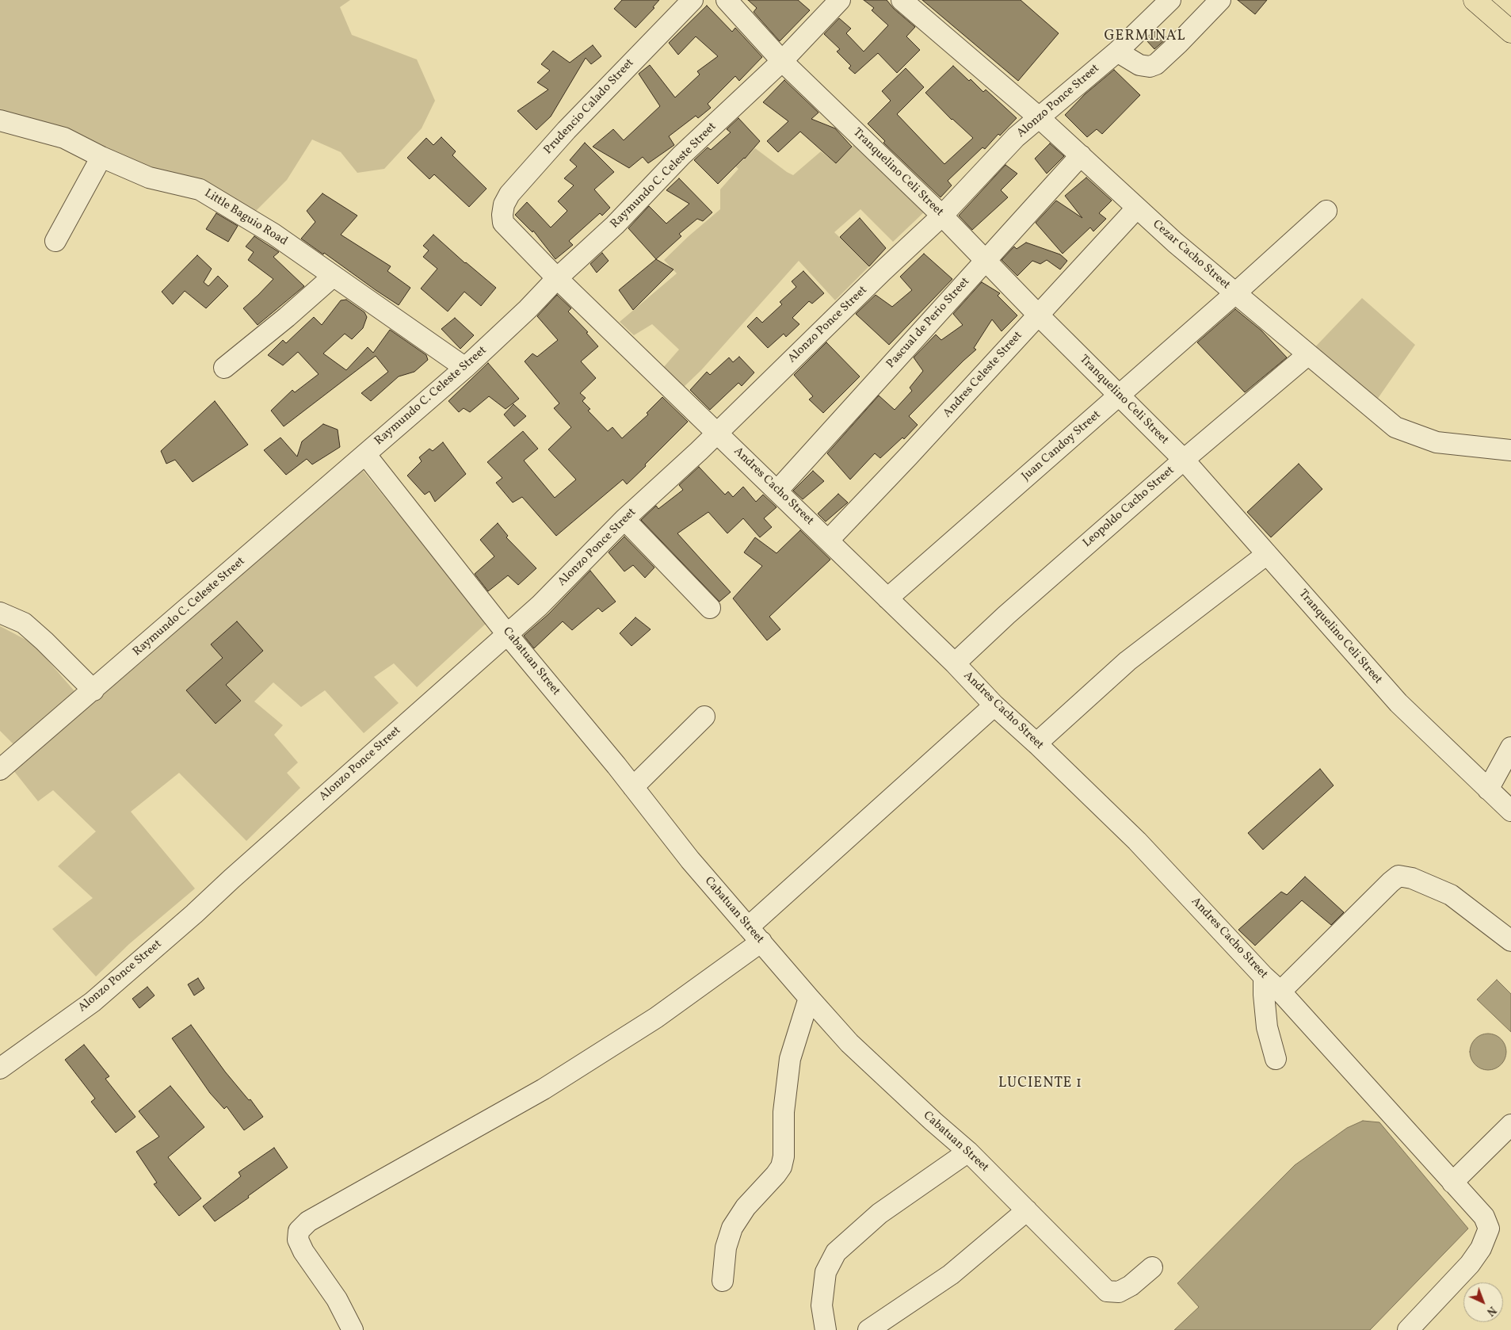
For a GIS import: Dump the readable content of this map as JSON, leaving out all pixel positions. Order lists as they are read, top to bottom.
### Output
{
  "streets": {
    "street": [
      "Alonzo Ponce Street",
      "Prudencio Calado Street",
      "Tranquelino Celi Street",
      "Raymundo C. Celeste Street",
      "Little Baguio Road",
      "Cezar Cacho Street",
      "Pascual de Perio Street",
      "Andres Celeste Street",
      "Juan Candoy Street",
      "Andres Cacho Street",
      "Leopoldo Cacho Street",
      "Cabatuan Street"
    ]
  },
  "crossings": [
    ["Alonzo Ponce Street", "Tranquelino Celi Street"],
    ["Alonzo Ponce Street", "Cezar Cacho Street"],
    ["Alonzo Ponce Street", "Andres Cacho Street"],
    ["Alonzo Ponce Street", "Cabatuan Street"],
    ["Prudencio Calado Street", "Andres Cacho Street"],
    ["Tranquelino Celi Street", "Raymundo C. Celeste Street"],
    ["Tranquelino Celi Street", "Pascual de Perio Street"],
    ["Tranquelino Celi Street", "Andres Celeste Street"],
    ["Tranquelino Celi Street", "Juan Candoy Street"],
    ["Tranquelino Celi Street", "Leopoldo Cacho Street"],
    ["Raymundo C. Celeste Street", "Little Baguio Road"],
    ["Raymundo C. Celeste Street", "Andres Cacho Street"],
    ["Raymundo C. Celeste Street", "Cabatuan Street"],
    ["Cezar Cacho Street", "Pascual de Perio Street"],
    ["Cezar Cacho Street", "Andres Celeste Street"],
    ["Cezar Cacho Street", "Juan Candoy Street"],
    ["Cezar Cacho Street", "Leopoldo Cacho Street"],
    ["Pascual de Perio Street", "Andres Cacho Street"],
    ["Andres Celeste Street", "Andres Cacho Street"],
    ["Juan Candoy Street", "Andres Cacho Street"],
    ["Andres Cacho Street", "Leopoldo Cacho Street"]
  ],
  "districts": ["GERMINAL", "LUCIENTE 1"],
  "north": "bottom right"
}
